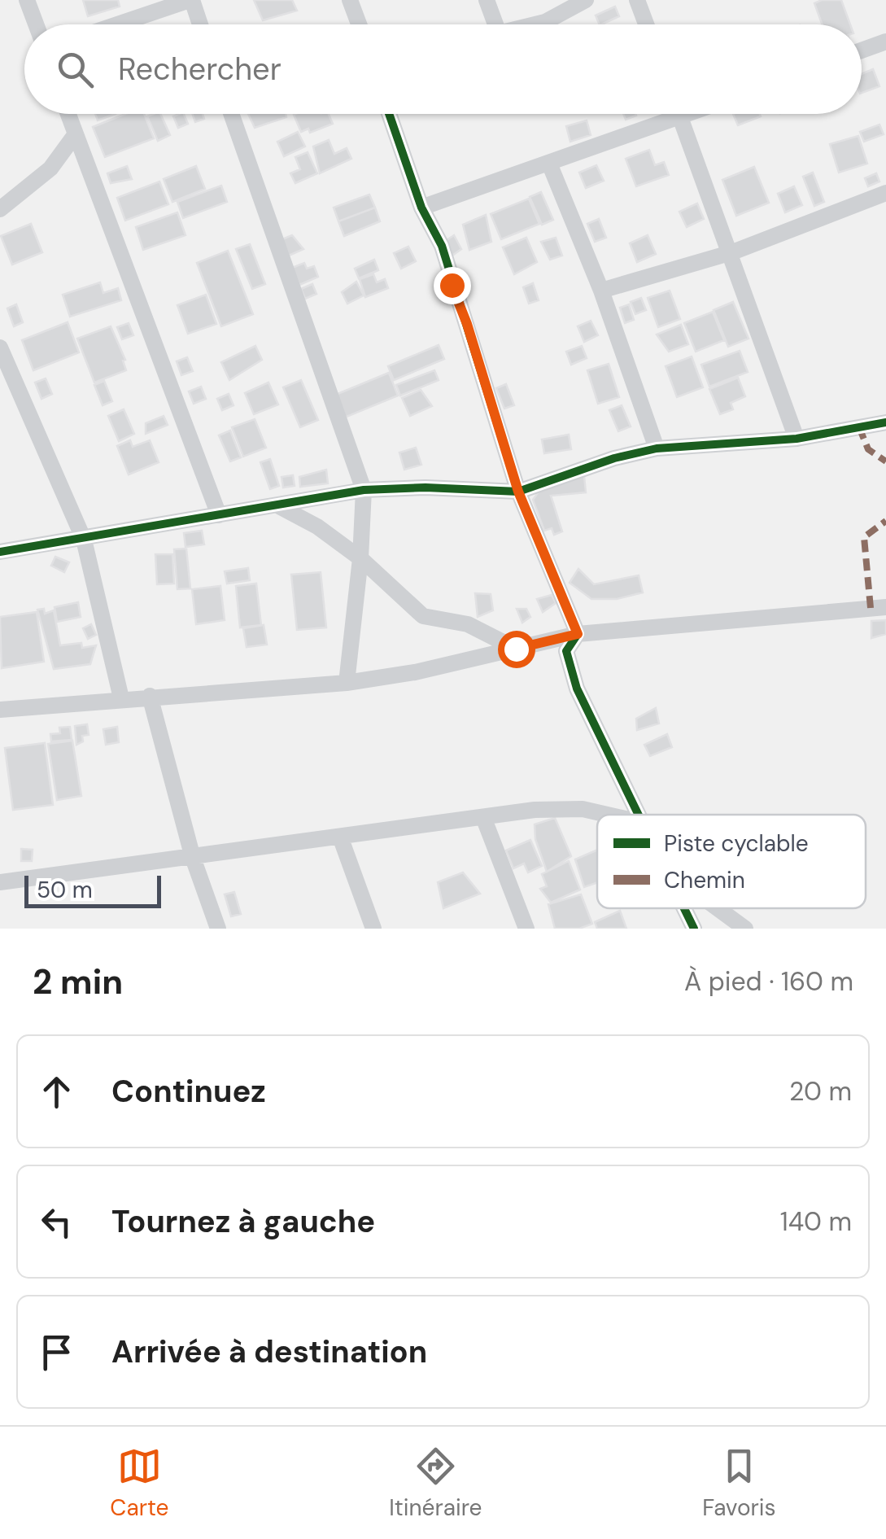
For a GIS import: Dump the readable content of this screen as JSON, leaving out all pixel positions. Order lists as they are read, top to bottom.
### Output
{
  "legend": ["Piste cyclable", "Chemin"],
  "scale_bar": "50 m",
  "page": {
    "search": "Rechercher",
    "scale": "50 m",
    "heading": ["2 min", "À pied · 160 m"],
    "list": [
      ["Continuez", "20 m"],
      ["Tournez à gauche", "140 m"],
      "Arrivée à destination"
    ],
    "nav": ["Carte", "Itinéraire", "Favoris"]
  }
}
